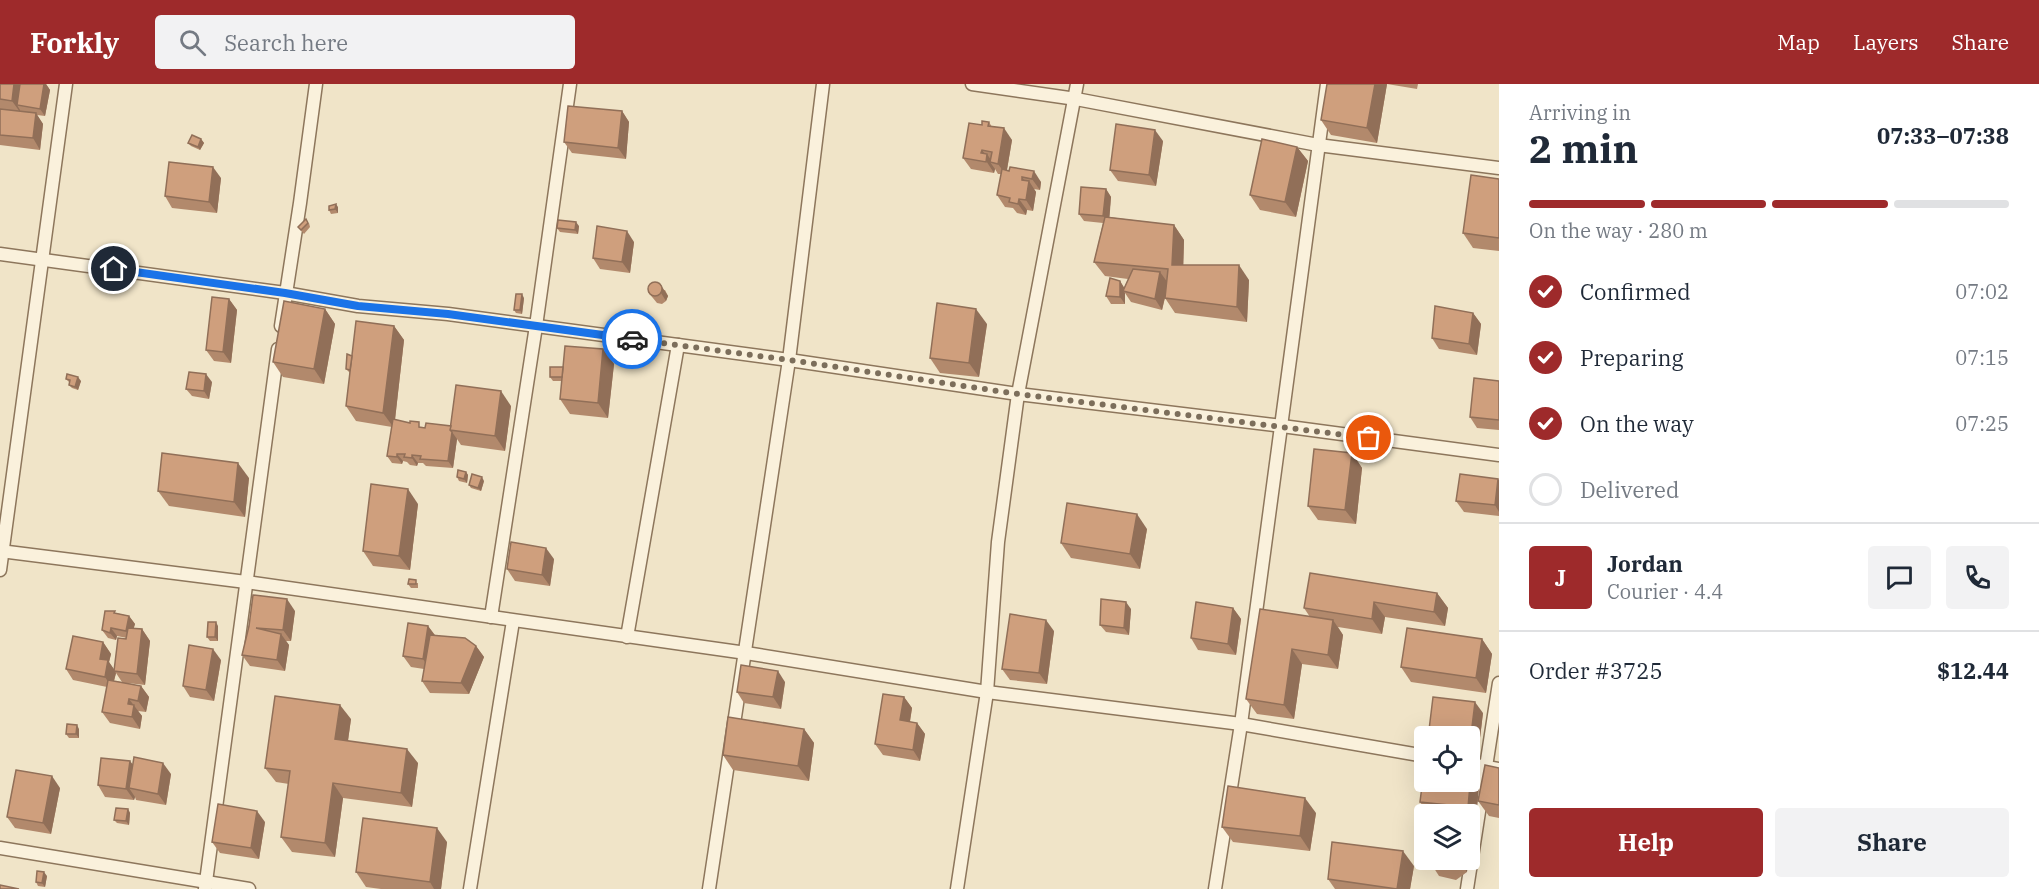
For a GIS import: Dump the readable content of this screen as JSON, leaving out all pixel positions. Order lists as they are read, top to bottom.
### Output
{
  "page": {
    "header": "Forkly",
    "search": "Search here",
    "nav": ["Map", "Layers", "Share"],
    "heading": ["2 min", "Arriving in", "07:33–07:38"],
    "panel": [
      "Jordan",
      "Courier · 4.4",
      "Order #3725",
      "$12.44"
    ],
    "bar": "On the way · 280 m",
    "list": [
      ["Confirmed", "07:02"],
      ["Preparing", "07:15"],
      ["On the way", "07:25"],
      "Delivered"
    ],
    "round": "J",
    "buttons": ["Help", "Share"]
  }
}
